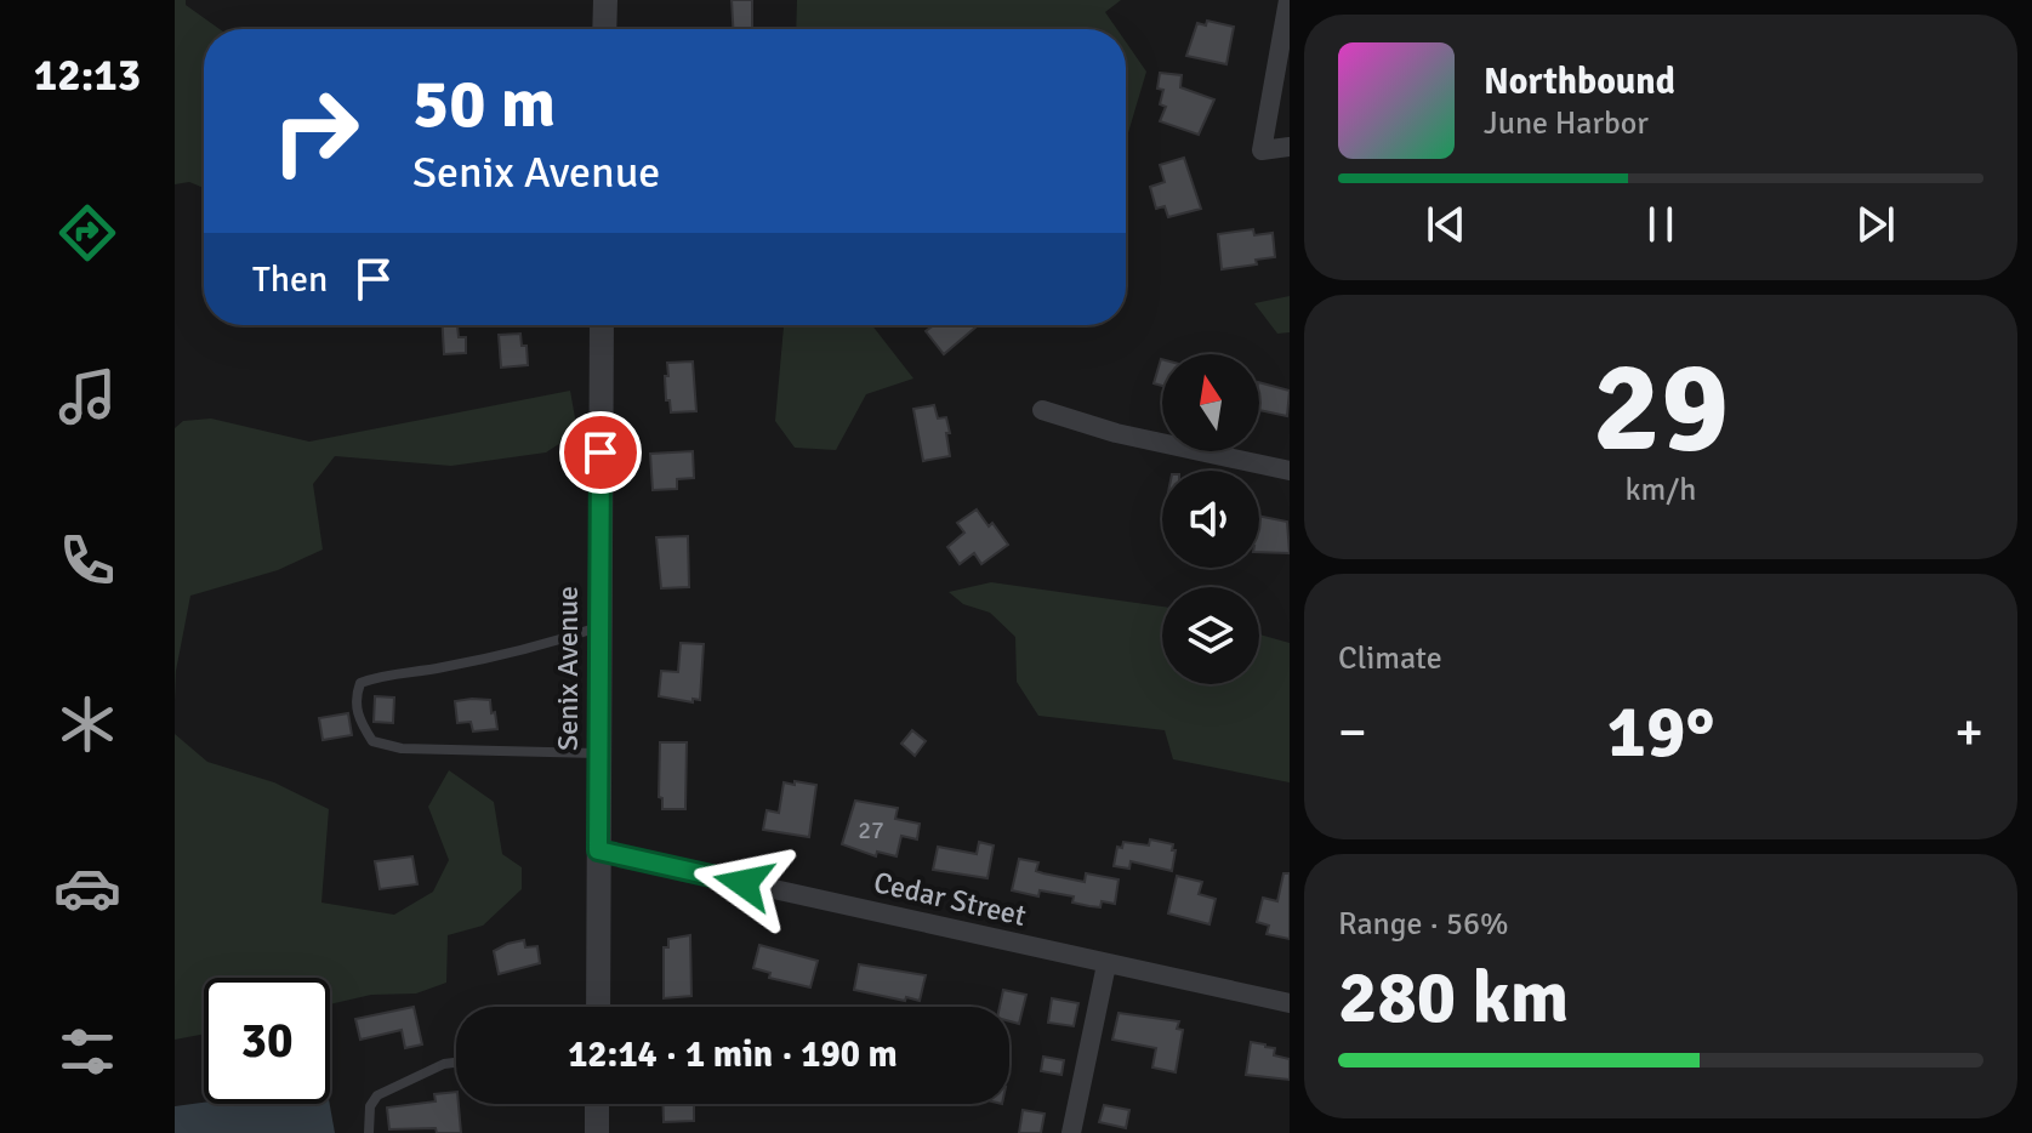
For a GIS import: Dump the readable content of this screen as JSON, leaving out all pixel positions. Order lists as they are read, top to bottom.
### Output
{
  "streets": {
    "street": ["Senix Avenue", "Cedar Street"]
  },
  "crossings": [
    ["Senix Avenue", "Cedar Street"]
  ],
  "house_numbers": ["27"],
  "north": "top",
  "page": {
    "tabs": "12:13",
    "turn": ["50 m", "Senix Avenue"],
    "song": ["Northbound", "June Harbor"],
    "then": "Then",
    "tile": [
      ["29", "km/h"],
      "Climate",
      ["Range · 56%", "280 km"]
    ],
    "heat": ["−", "19°", "+"],
    "limit": "30",
    "trip": "12:14 · 1 min · 190 m"
  }
}
